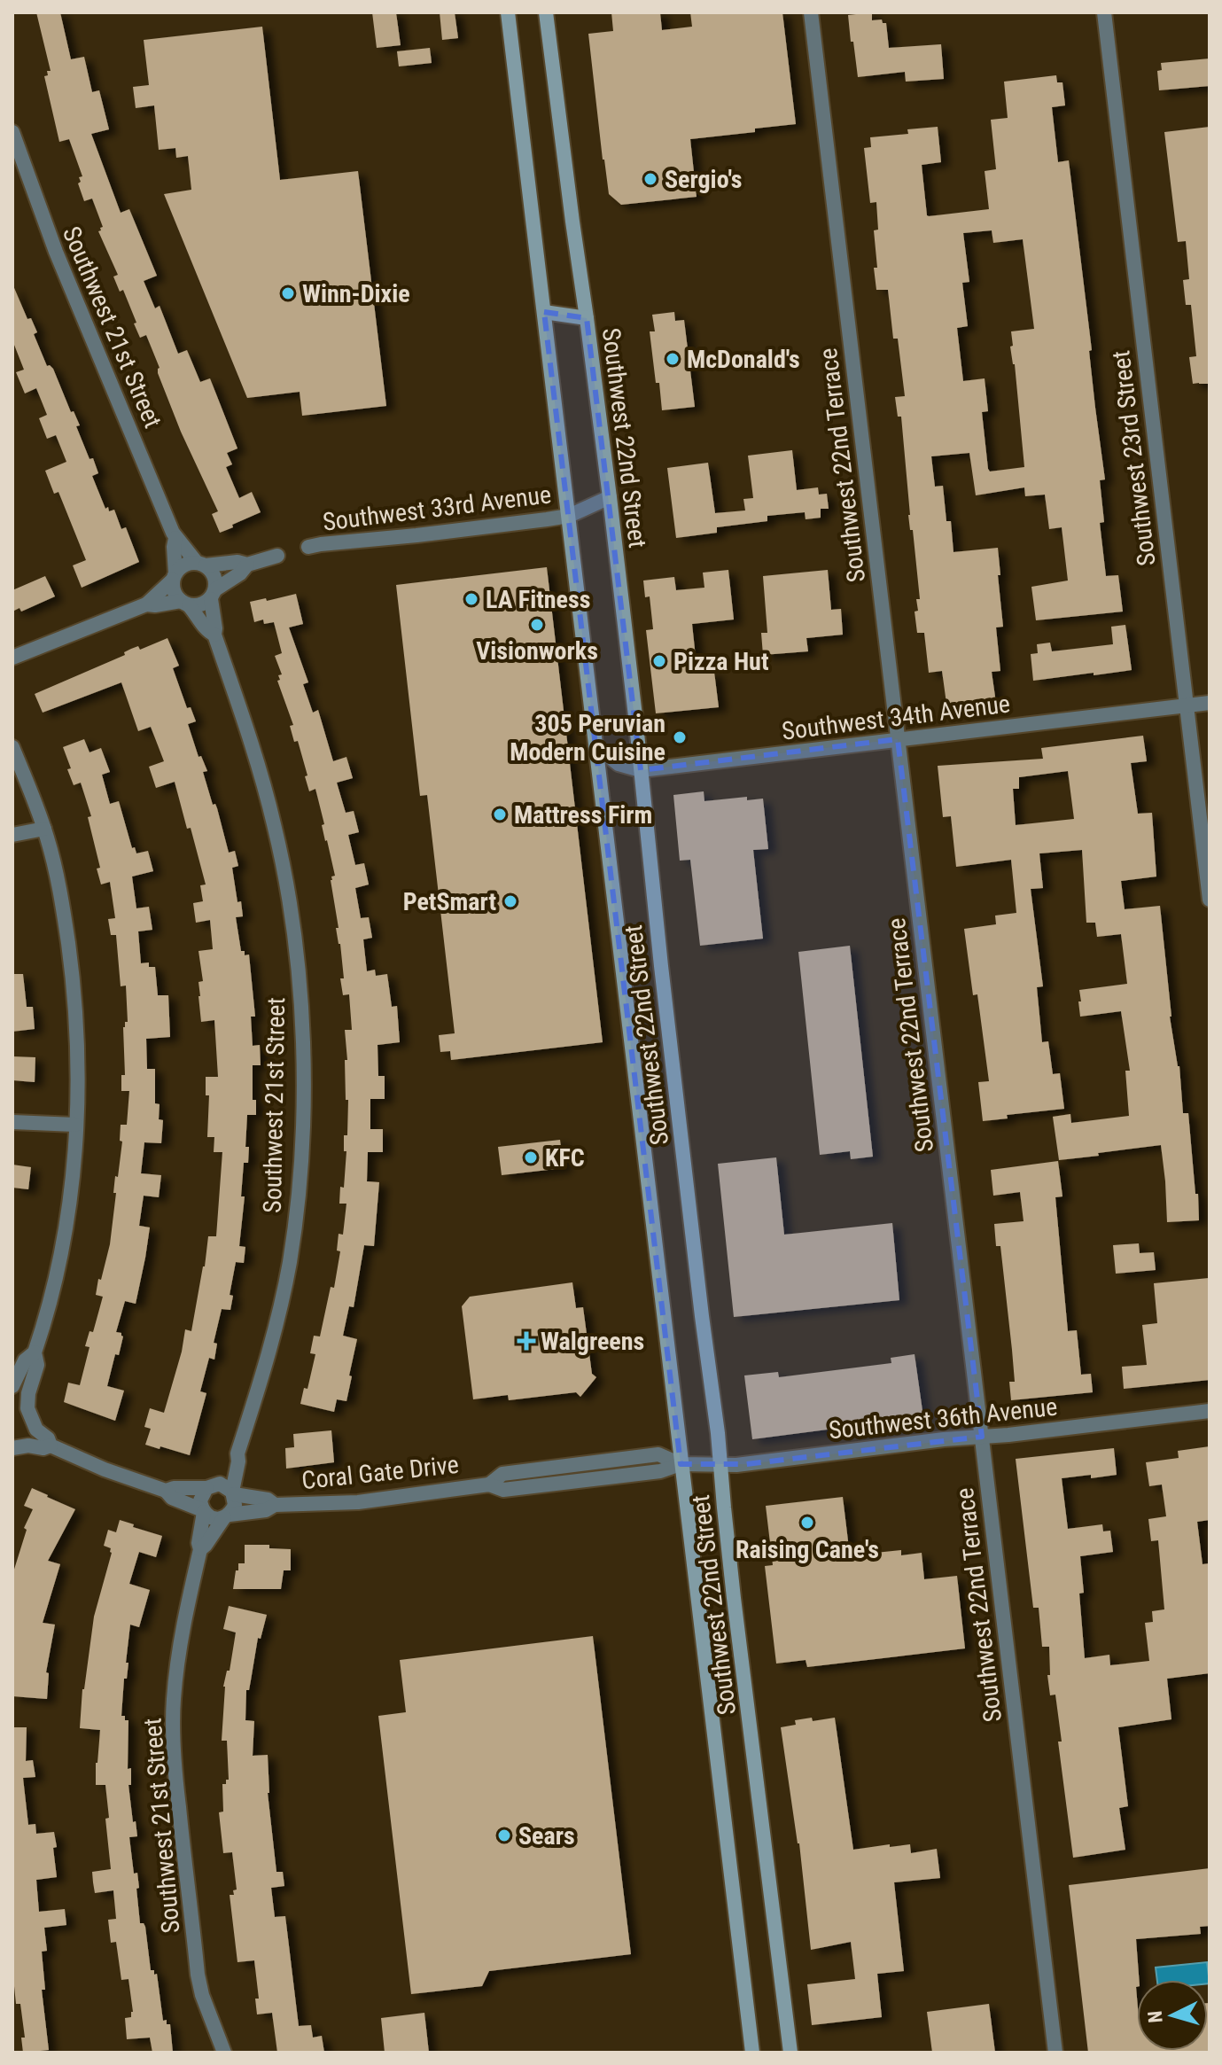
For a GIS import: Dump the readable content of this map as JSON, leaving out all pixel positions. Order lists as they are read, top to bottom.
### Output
{
  "streets": {
    "main road": ["Southwest 22nd Street"],
    "street": [
      "Southwest 21st Street",
      "Southwest 23rd Street",
      "Southwest 22nd Terrace",
      "Southwest 33rd Avenue",
      "Southwest 34th Avenue",
      "Southwest 36th Avenue",
      "Coral Gate Drive"
    ]
  },
  "crossings": [
    ["Southwest 21st Street", "Coral Gate Drive"],
    ["Southwest 22nd Street", "Southwest 33rd Avenue"],
    ["Southwest 22nd Street", "Southwest 34th Avenue"],
    ["Southwest 22nd Street", "Southwest 36th Avenue"],
    ["Southwest 22nd Street", "Coral Gate Drive"],
    ["Southwest 23rd Street", "Southwest 34th Avenue"],
    ["Southwest 22nd Terrace", "Southwest 34th Avenue"],
    ["Southwest 22nd Terrace", "Southwest 36th Avenue"],
    ["Southwest 36th Avenue", "Coral Gate Drive"]
  ],
  "places": {
    "other": [
      "Sergio's",
      "Winn-Dixie",
      "McDonald's",
      "LA Fitness",
      "Visionworks",
      "Pizza Hut",
      "305 Peruvian Modern Cuisine",
      "Mattress Firm",
      "PetSmart",
      "KFC",
      "Raising Cane's",
      "Sears"
    ],
    "health": ["Walgreens"]
  },
  "north": "left"
}
